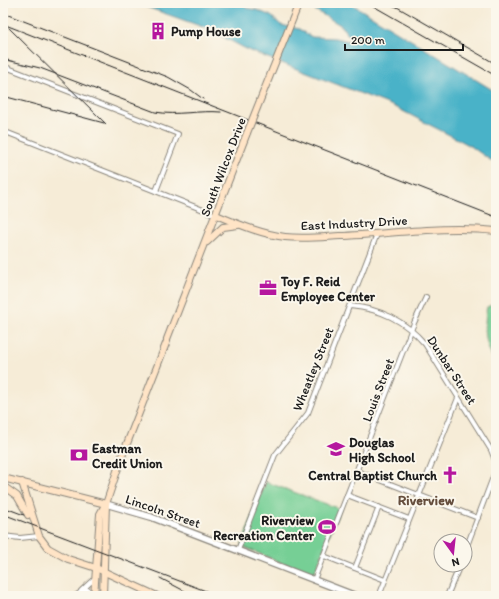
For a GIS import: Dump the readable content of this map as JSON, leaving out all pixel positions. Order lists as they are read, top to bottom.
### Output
{
  "streets": {
    "main road": ["South Wilcox Drive", "East Industry Drive", "Lincoln Street"],
    "street": ["Wheatley Street", "Dunbar Street", "Louis Street"]
  },
  "crossings": [
    ["South Wilcox Drive", "East Industry Drive"],
    ["South Wilcox Drive", "Lincoln Street"],
    ["East Industry Drive", "Wheatley Street"],
    ["Wheatley Street", "Dunbar Street"],
    ["Wheatley Street", "Lincoln Street"],
    ["Dunbar Street", "Louis Street"],
    ["Louis Street", "Lincoln Street"]
  ],
  "districts": ["Riverview"],
  "places": {
    "building": ["Pump House"],
    "office": ["Toy F. Reid Employee Center"],
    "school or university": ["Douglas High School"],
    "bank": ["Eastman Credit Union"],
    "church": ["Central Baptist Church"],
    "sports": ["Riverview Recreation Center"]
  },
  "scale_bar": "200 m",
  "north": "bottom"
}
